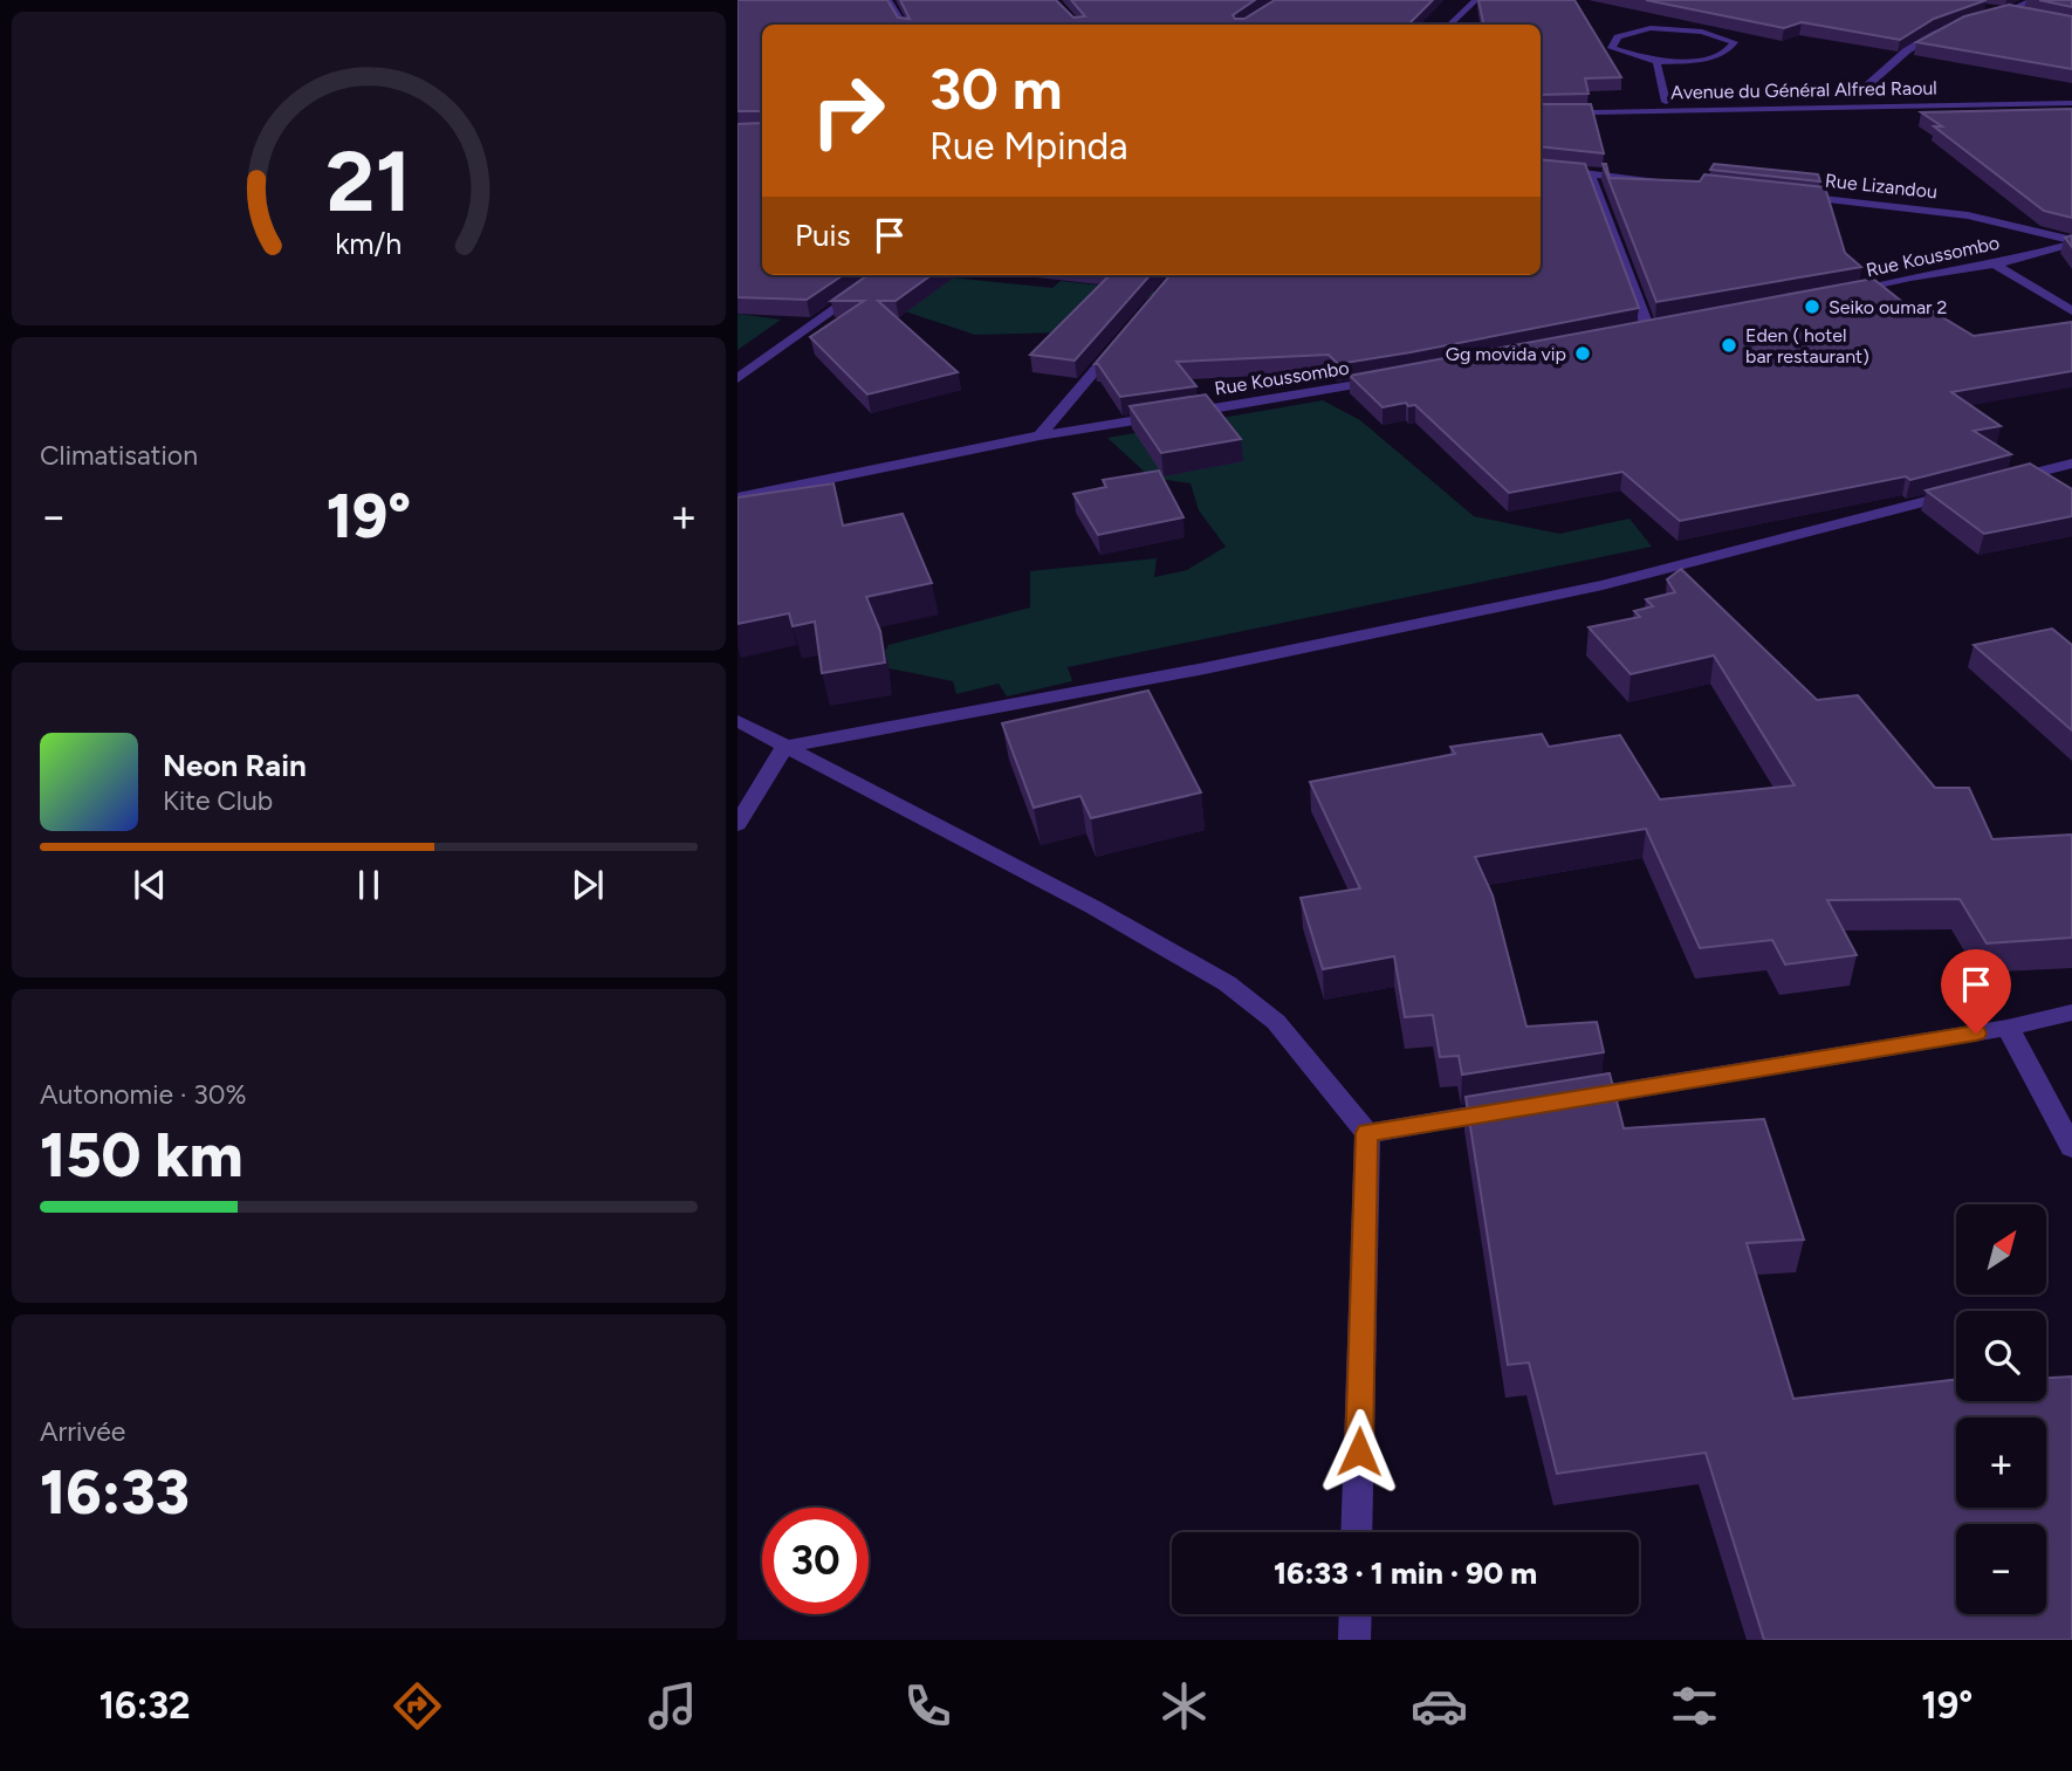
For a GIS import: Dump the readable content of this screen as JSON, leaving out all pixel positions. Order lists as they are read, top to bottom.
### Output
{
  "streets": {
    "street": ["Avenue du Général Alfred Raoul", "Rue Lizandou", "Rue Koussombo"]
  },
  "crossings": [
    ["Rue Lizandou", "Rue Koussombo"]
  ],
  "places": ["Seiko oumar 2", "Eden ( hotel bar restaurant)", "Gg movida vip"],
  "north": "top right",
  "page": {
    "turn": ["30 m", "Rue Mpinda"],
    "then": "Puis",
    "tile": [
      "Climatisation",
      ["Autonomie · 30%", "150 km"],
      ["Arrivée", "16:33"]
    ],
    "heat": ["−", "19°", "+"],
    "song": ["Neon Rain", "Kite Club"],
    "map_buttons": ["+", "−"],
    "limit": "30",
    "trip": "16:33 · 1 min · 90 m",
    "tabs": ["16:32", "19°"],
    "gauge": ["21", "km/h"]
  }
}
